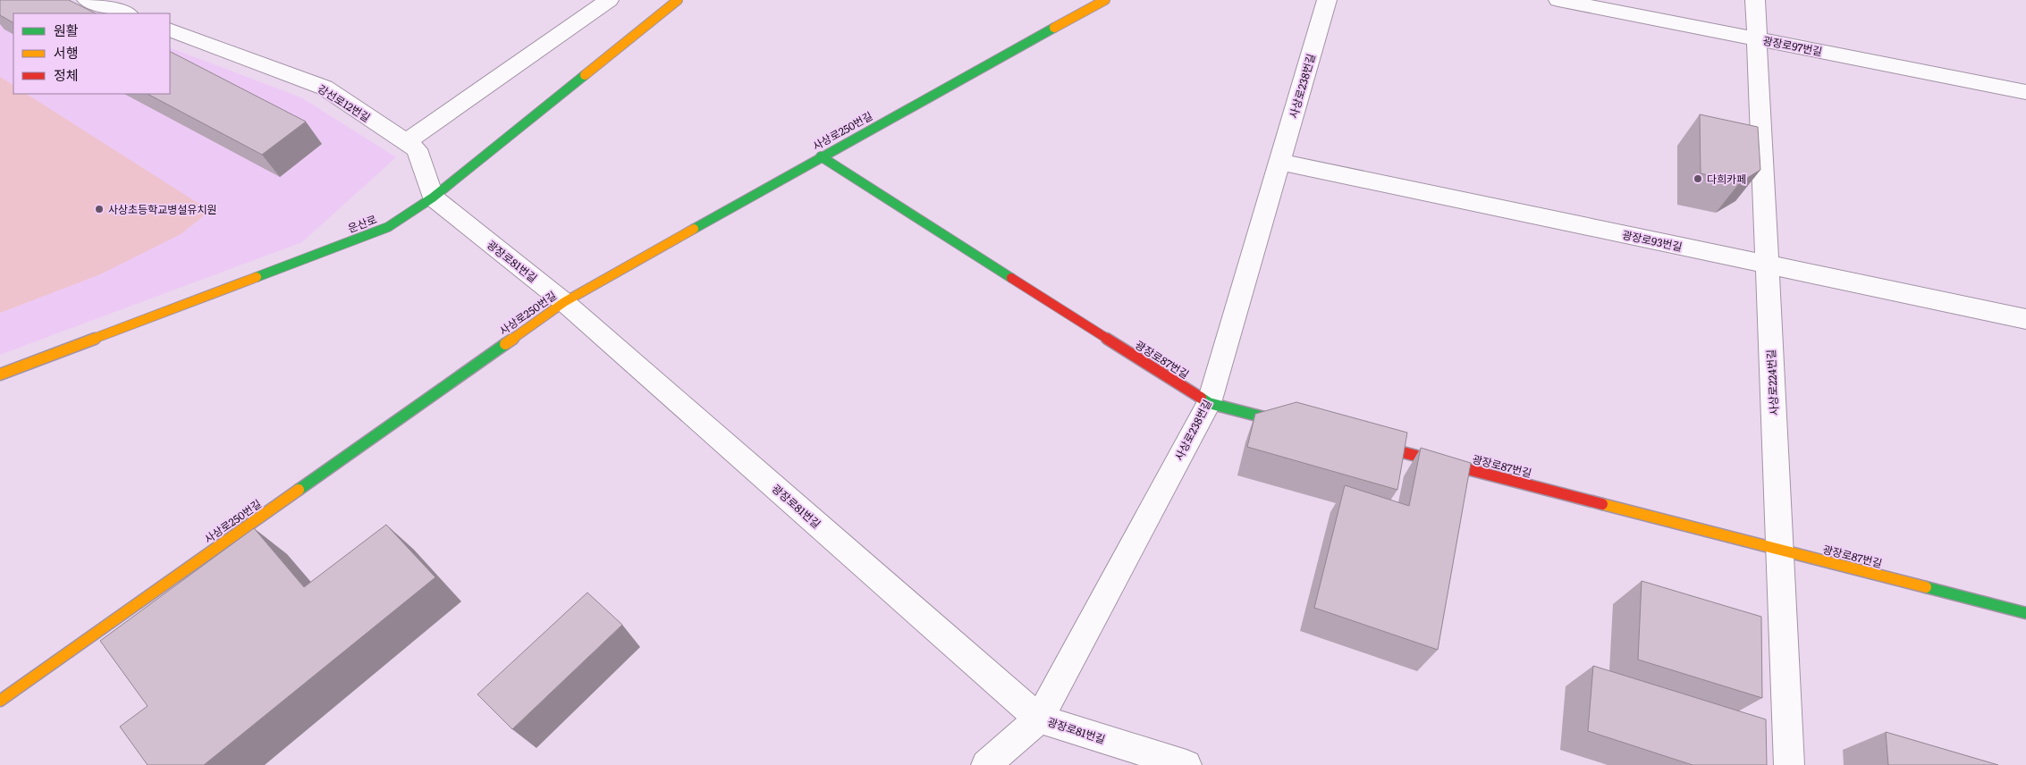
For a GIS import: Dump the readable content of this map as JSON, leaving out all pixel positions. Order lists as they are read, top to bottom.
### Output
{
  "streets": {
    "street": [
      "광장로97번길",
      "사상로238번길",
      "강선로12번길",
      "사상로250번길",
      "운산로",
      "광장로93번길",
      "광장로81번길",
      "광장로87번길",
      "사상로224번길"
    ]
  },
  "crossings": [
    ["광장로97번길", "사상로224번길"],
    ["사상로238번길", "광장로93번길"],
    ["사상로238번길", "광장로81번길"],
    ["사상로238번길", "광장로87번길"],
    ["강선로12번길", "운산로"],
    ["강선로12번길", "광장로81번길"],
    ["사상로250번길", "광장로81번길"],
    ["사상로250번길", "광장로87번길"],
    ["운산로", "광장로81번길"],
    ["광장로93번길", "사상로224번길"],
    ["광장로87번길", "사상로224번길"]
  ],
  "places": ["다희카페", "사상초등학교병설유치원"],
  "legend": ["원활", "서행", "정체"]
}
